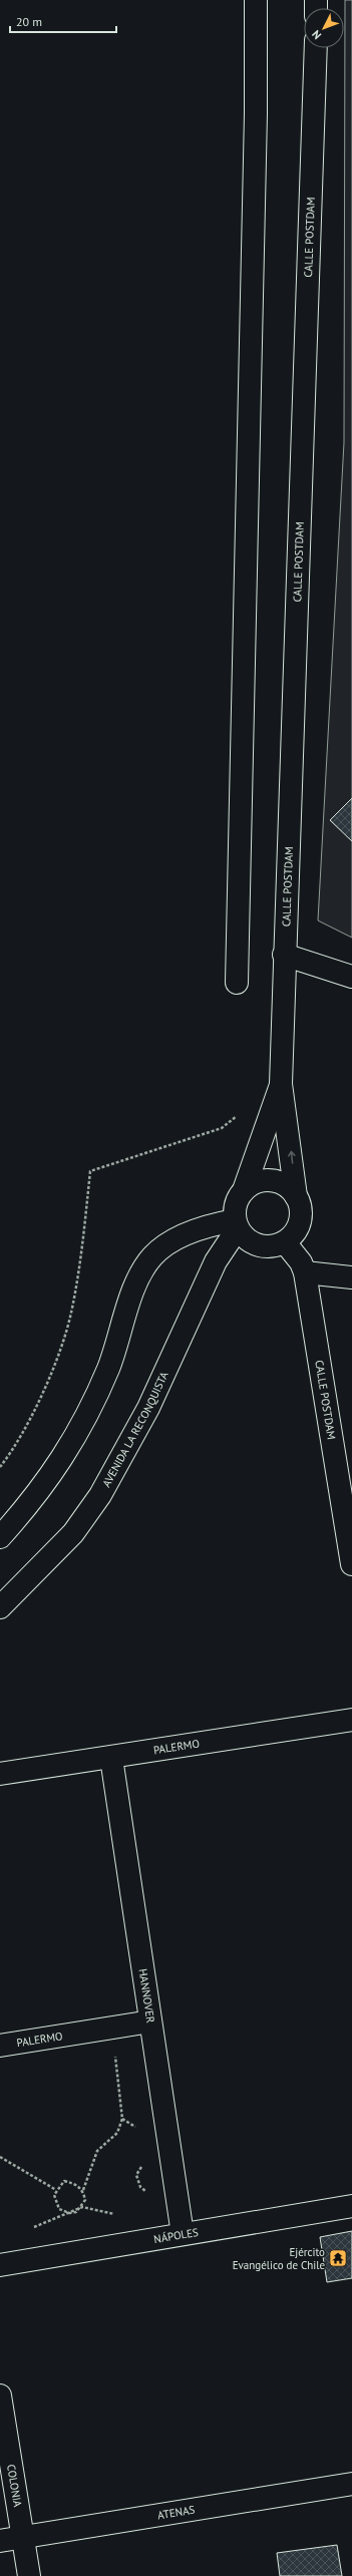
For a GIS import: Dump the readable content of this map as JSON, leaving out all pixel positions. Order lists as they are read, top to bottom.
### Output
{
  "streets": {
    "street": [
      "CALLE POSTDAM",
      "AVENIDA LA RECONQUISTA",
      "PALERMO",
      "HANNOVER",
      "NÁPOLES",
      "COLONIA",
      "ATENAS"
    ]
  },
  "crossings": [
    ["CALLE POSTDAM", "AVENIDA LA RECONQUISTA"],
    ["PALERMO", "HANNOVER"],
    ["HANNOVER", "NÁPOLES"],
    ["COLONIA", "ATENAS"]
  ],
  "places": {
    "temple": ["Ejército Evangélico de Chile"]
  },
  "scale_bar": "20 m",
  "north": "bottom left"
}
